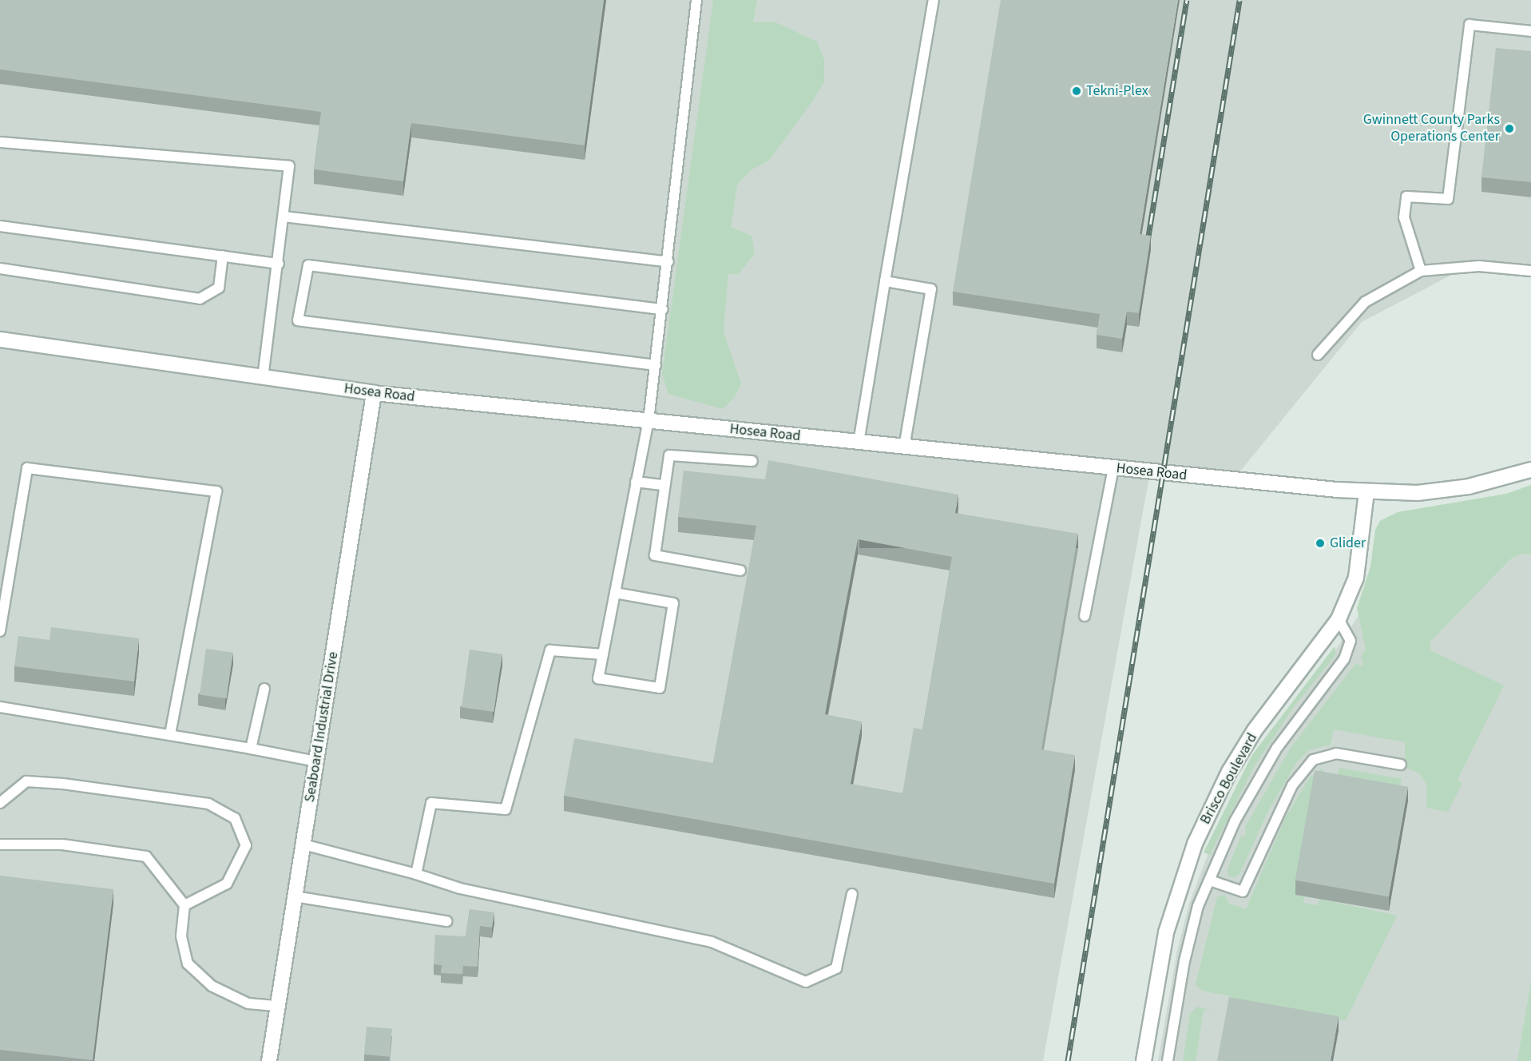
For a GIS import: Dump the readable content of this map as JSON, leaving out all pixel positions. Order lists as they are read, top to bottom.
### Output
{
  "streets": {
    "street": ["Hosea Road", "Seaboard Industrial Drive", "Brisco Boulevard"]
  },
  "crossings": [
    ["Hosea Road", "Seaboard Industrial Drive"],
    ["Hosea Road", "Brisco Boulevard"]
  ],
  "places": ["Tekni-Plex", "Gwinnett County Parks Operations Center", "Glider"]
}
